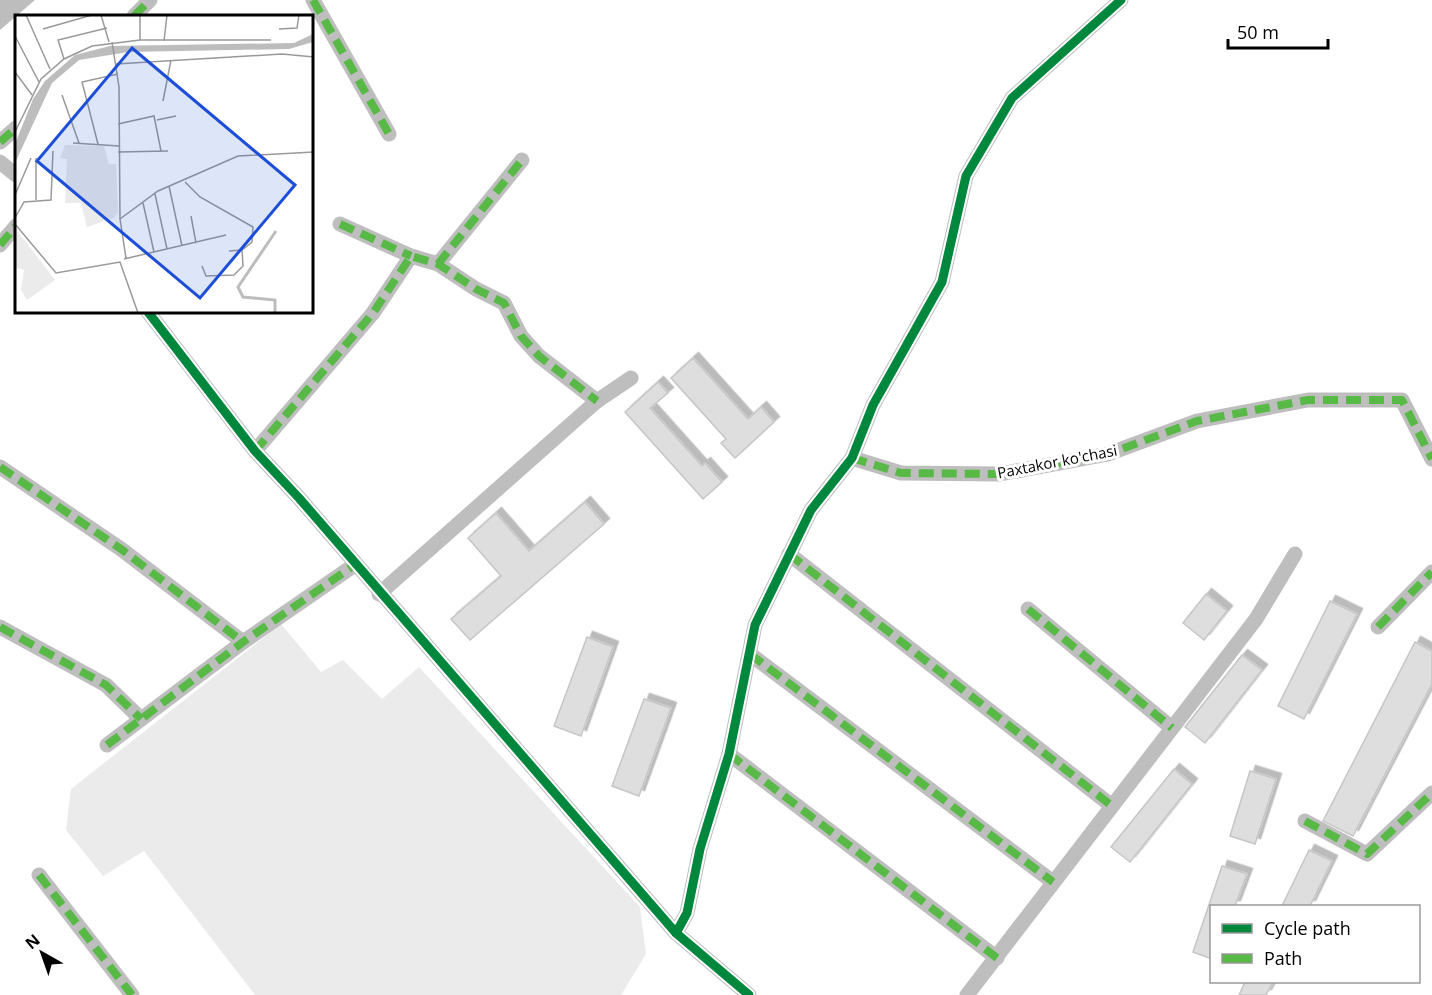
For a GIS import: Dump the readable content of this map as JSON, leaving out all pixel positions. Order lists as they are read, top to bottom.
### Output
{
  "streets": {
    "street": ["Paxtakor ko'chasi"]
  },
  "legend": ["Cycle path", "Path"],
  "scale_bar": "50 m",
  "north": "top left"
}
